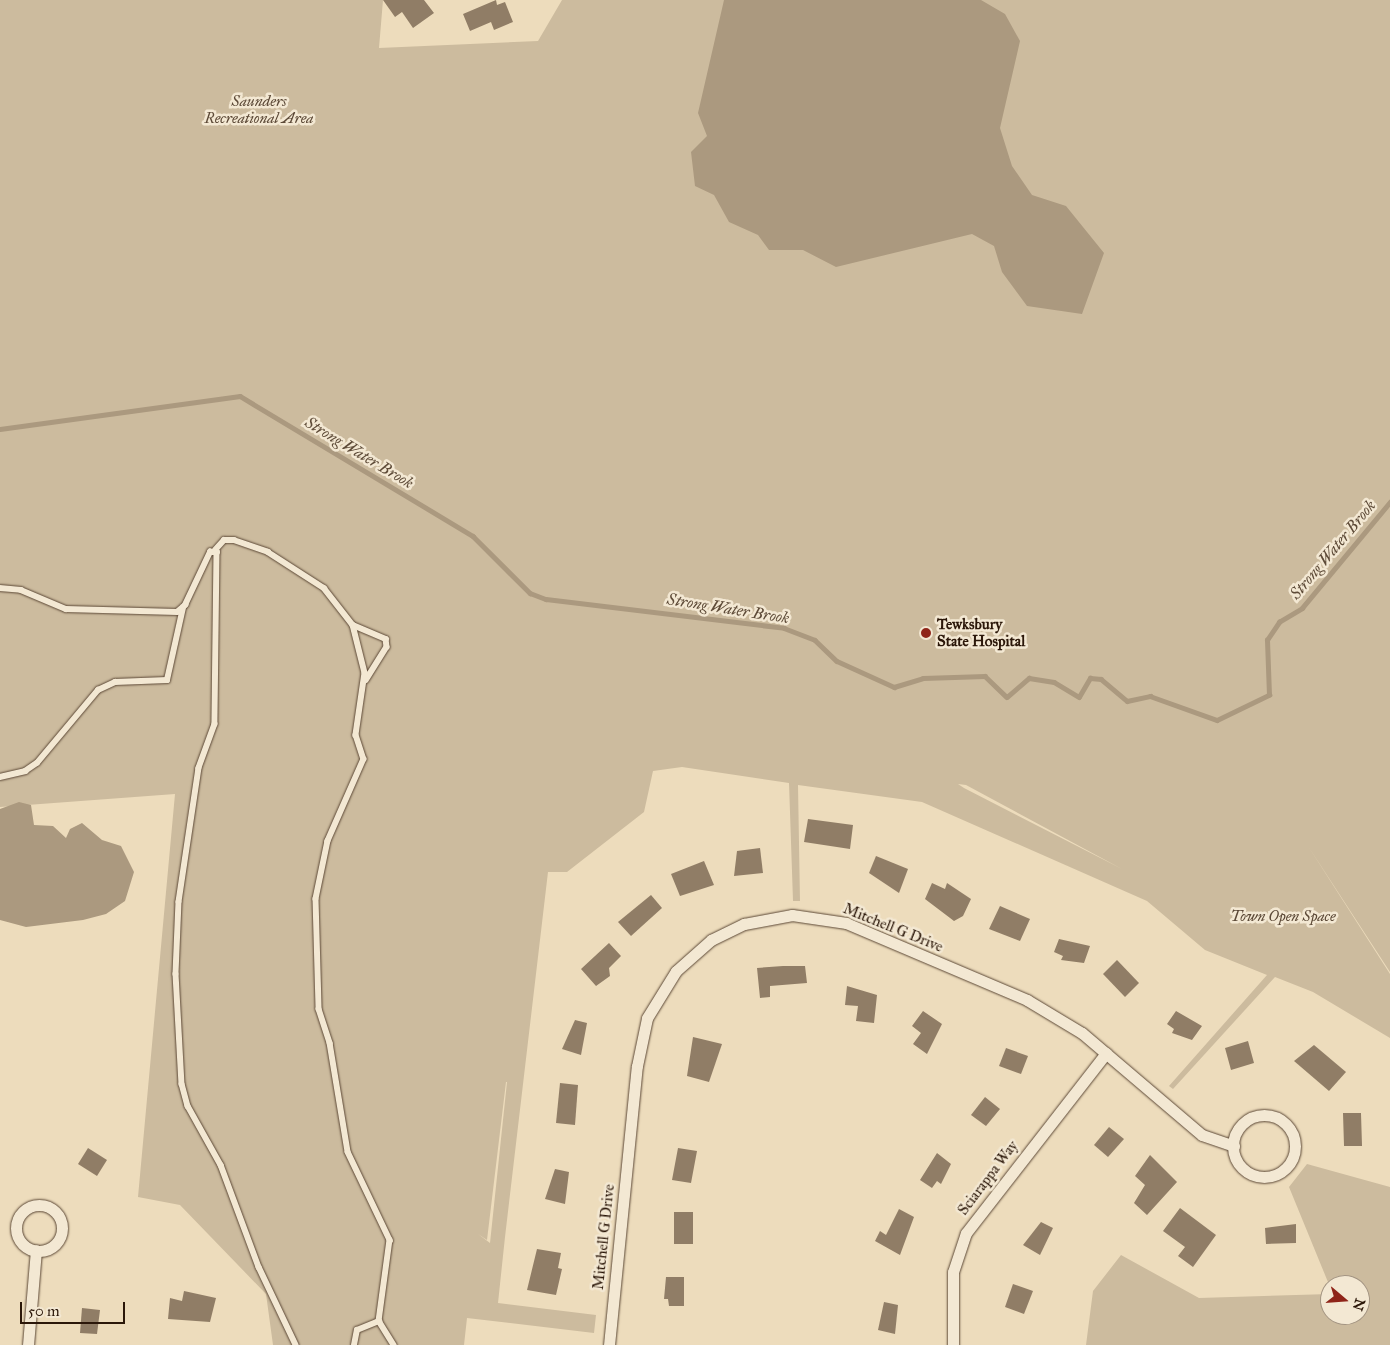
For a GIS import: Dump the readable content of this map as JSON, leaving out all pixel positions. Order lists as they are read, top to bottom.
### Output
{
  "streets": {
    "street": ["Mitchell G Drive", "Sciarappa Way"]
  },
  "crossings": [
    ["Mitchell G Drive", "Sciarappa Way"]
  ],
  "water": ["Strong Water Brook"],
  "parks": ["Saunders Recreational Area", "Town Open Space"],
  "places": ["Tewksbury State Hospital"],
  "scale_bar": "50 m",
  "north": "right"
}
